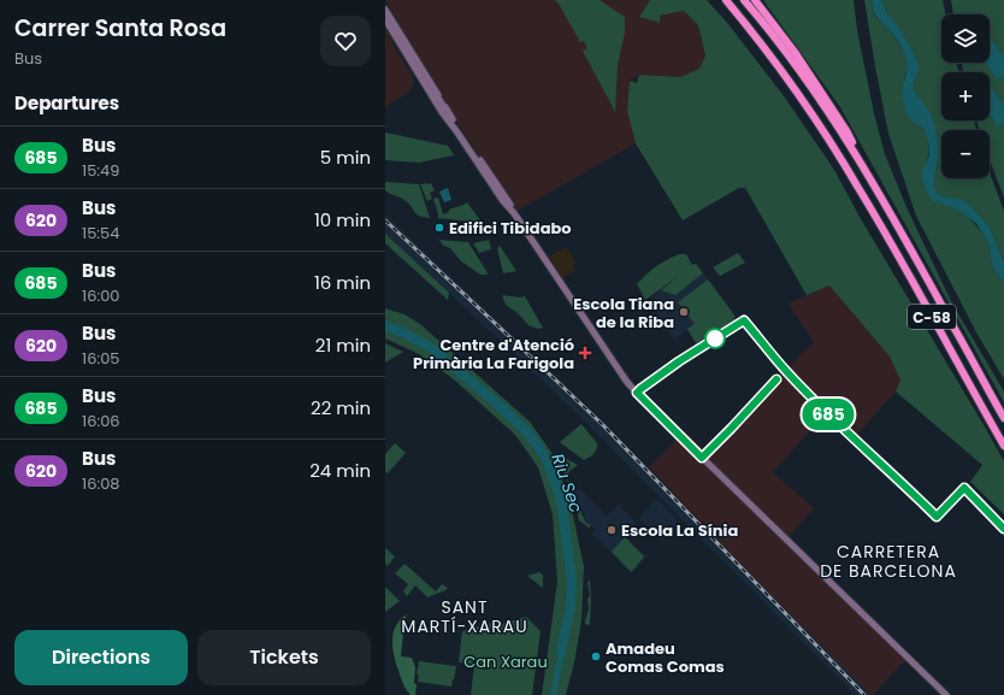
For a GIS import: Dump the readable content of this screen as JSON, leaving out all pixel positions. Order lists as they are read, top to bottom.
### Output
{
  "streets": {
    "highway": ["C-58"]
  },
  "districts": ["CARRETERA DE BARCELONA", "SANT MARTÍ-XARAU"],
  "water": ["Riu Sec"],
  "parks": ["Can Xarau"],
  "places": {
    "other": [
      "Edifici Tibidabo",
      "Escola Tiana de la Riba",
      "Escola La Sínia",
      "Amadeu Comas Comas"
    ],
    "health": ["Centre d'Atenció Primària La Farigola"]
  },
  "lines": ["bus line 685"],
  "page": {
    "heading": [
      ["Carrer Santa Rosa", "Bus"],
      "Departures"
    ],
    "on_map": "685",
    "map_buttons": ["+", "−"],
    "list": [
      {
        "mark": "685",
        "name": "Bus",
        "note": "15:49",
        "value": "5 min"
      },
      {
        "mark": "620",
        "name": "Bus",
        "note": "15:54",
        "value": "10 min"
      },
      {
        "mark": "685",
        "name": "Bus",
        "note": "16:00",
        "value": "16 min"
      },
      {
        "mark": "620",
        "name": "Bus",
        "note": "16:05",
        "value": "21 min"
      },
      {
        "mark": "685",
        "name": "Bus",
        "note": "16:06",
        "value": "22 min"
      },
      {
        "mark": "620",
        "name": "Bus",
        "note": "16:08",
        "value": "24 min"
      }
    ],
    "buttons": ["Directions", "Tickets"]
  }
}
